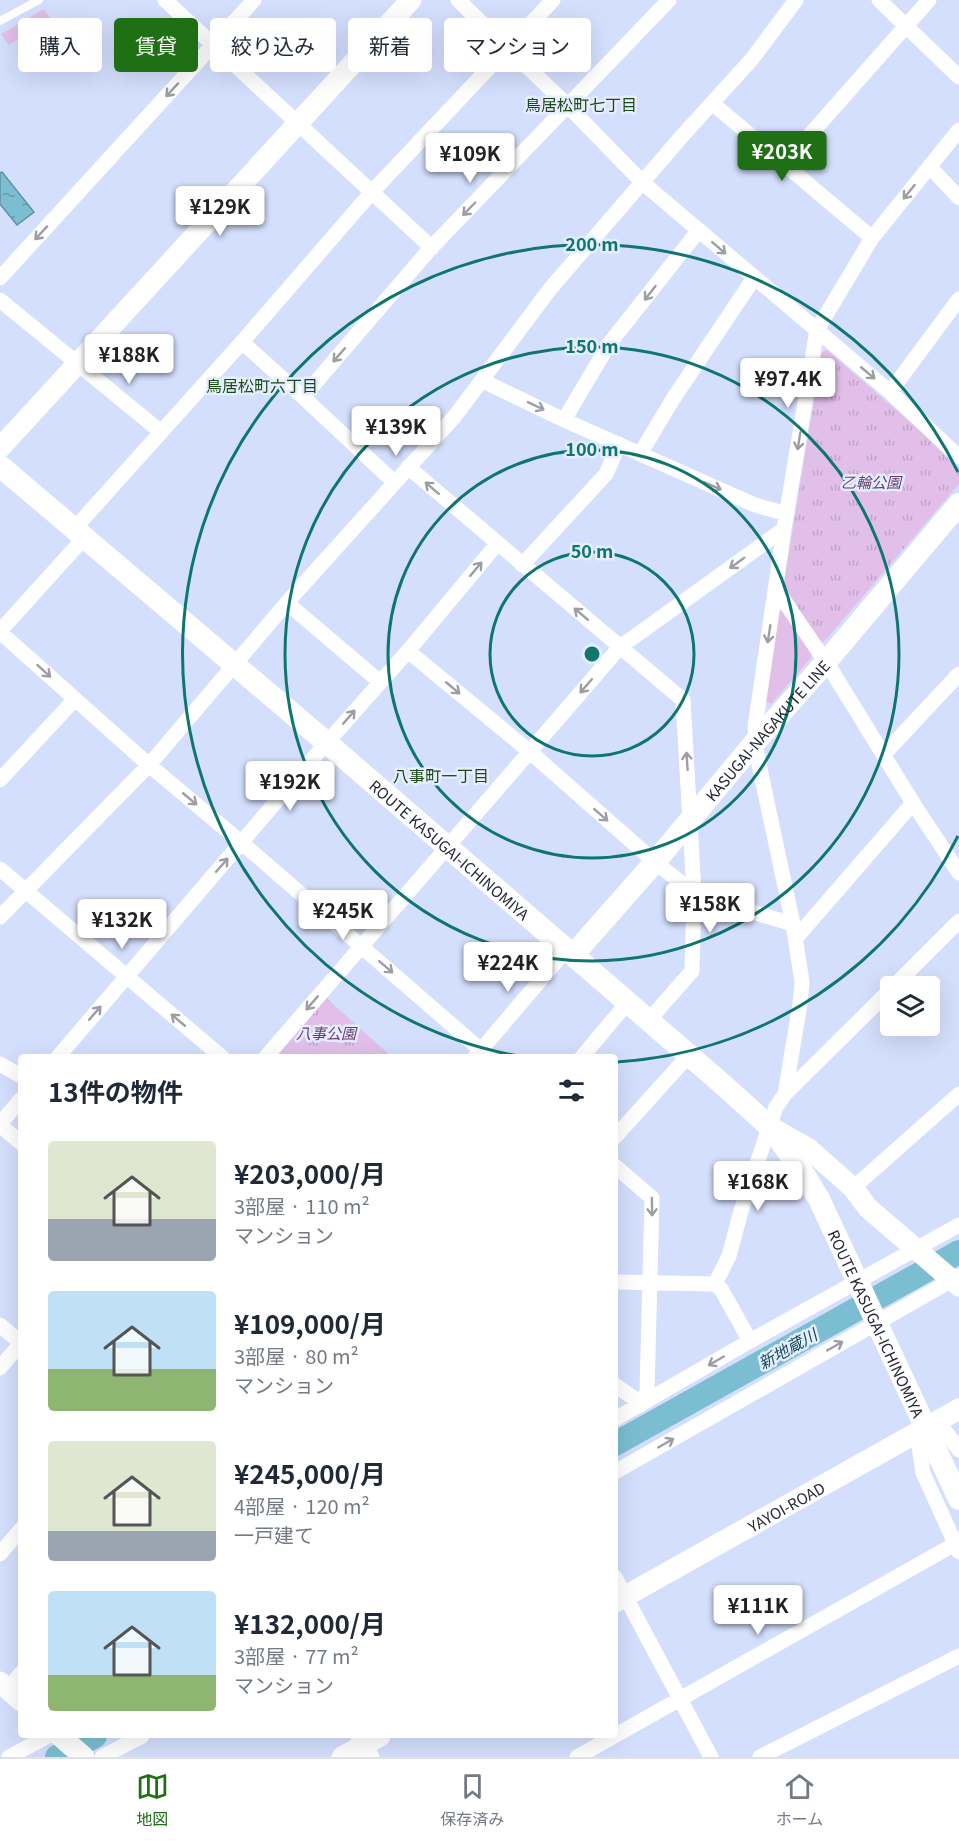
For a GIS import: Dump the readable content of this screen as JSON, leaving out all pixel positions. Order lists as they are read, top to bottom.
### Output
{
  "streets": {
    "main road": ["KASUGAI-NAGAKUTE LINE", "ROUTE KASUGAI-ICHINOMIYA", "YAYOI-ROAD"]
  },
  "crossings": [
    ["KASUGAI-NAGAKUTE LINE", "ROUTE KASUGAI-ICHINOMIYA"],
    ["ROUTE KASUGAI-ICHINOMIYA", "YAYOI-ROAD"]
  ],
  "districts": ["鳥居松町七丁目", "鳥居松町六丁目", "八事町一丁目"],
  "water": ["新地蔵川"],
  "parks": ["乙輪公園", "八事公園"],
  "page": {
    "chip": [
      "購入",
      "賃貸",
      "絞り込み",
      "新着",
      "マンション"
    ],
    "price": [
      "¥203K",
      "¥109K",
      "¥129K",
      "¥188K",
      "¥97.4K",
      "¥139K",
      "¥192K",
      "¥158K",
      "¥245K",
      "¥132K",
      "¥224K",
      "¥168K",
      "¥111K"
    ],
    "heading": "13件の物件",
    "list": [
      {
        "name": "¥203,000/月",
        "note": "3部屋 · 110 m² · マンション"
      },
      {
        "name": "¥109,000/月",
        "note": "3部屋 · 80 m² · マンション"
      },
      {
        "name": "¥245,000/月",
        "note": "4部屋 · 120 m² · 一戸建て"
      },
      {
        "name": "¥132,000/月",
        "note": "3部屋 · 77 m² · マンション"
      }
    ],
    "tabs": ["地図", "保存済み", "ホーム"]
  },
  "rings": [
    "200 m",
    "150 m",
    "100 m",
    "50 m"
  ]
}
